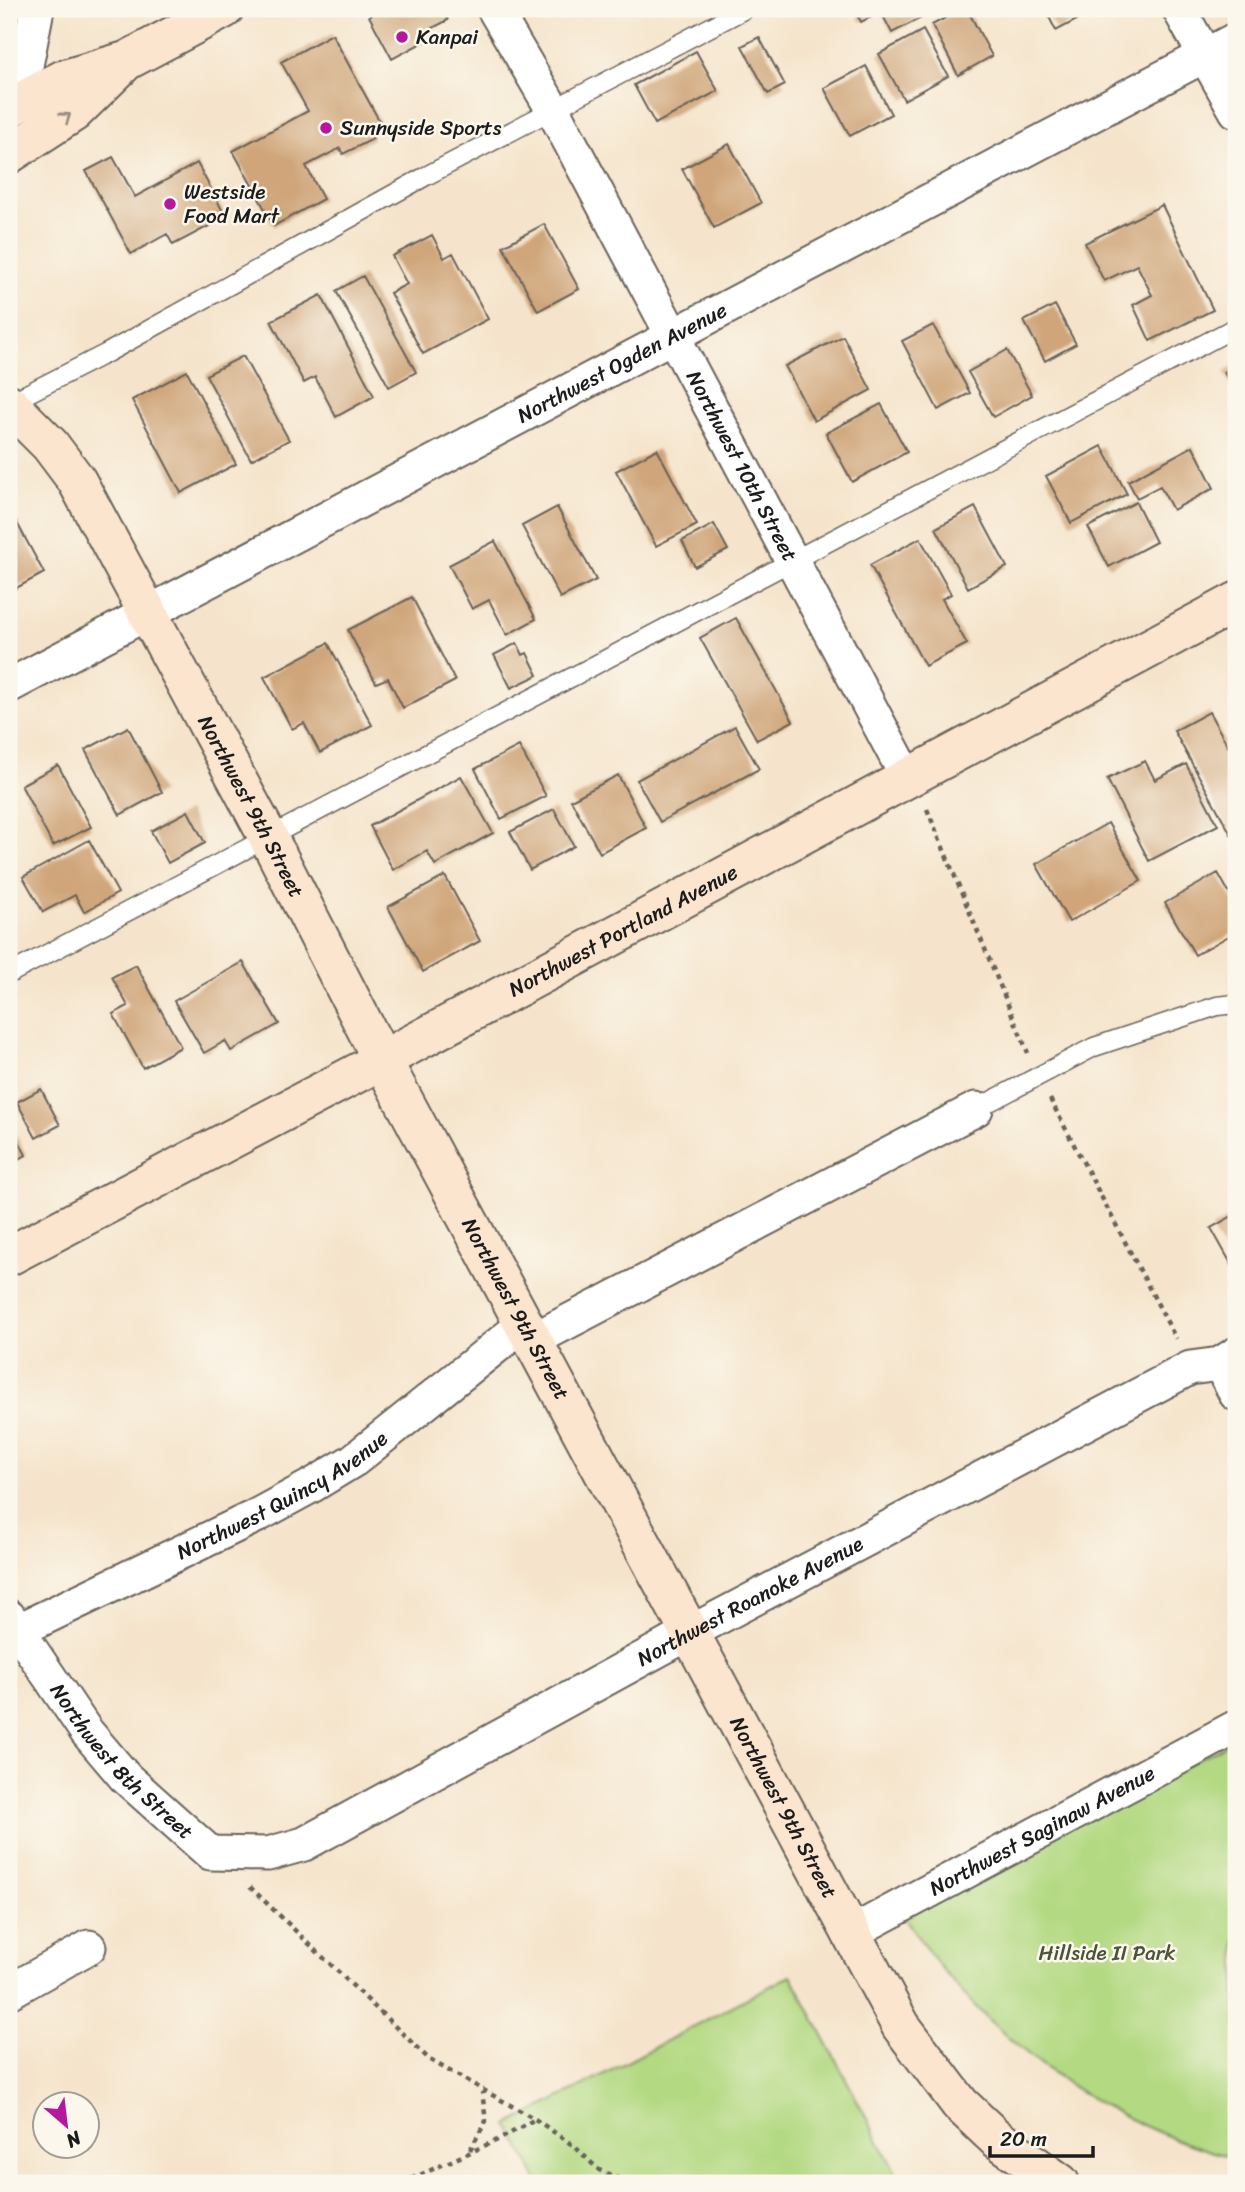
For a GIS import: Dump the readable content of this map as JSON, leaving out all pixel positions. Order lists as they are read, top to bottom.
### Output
{
  "streets": {
    "street": [
      "Northwest Ogden Avenue",
      "Northwest 10th Street",
      "Northwest 9th Street",
      "Northwest Portland Avenue",
      "Northwest Quincy Avenue",
      "Northwest Roanoke Avenue",
      "Northwest 8th Street",
      "Northwest Saginaw Avenue"
    ]
  },
  "crossings": [
    ["Northwest Ogden Avenue", "Northwest 10th Street"],
    ["Northwest Ogden Avenue", "Northwest 9th Street"],
    ["Northwest 10th Street", "Northwest Portland Avenue"],
    ["Northwest 9th Street", "Northwest Portland Avenue"],
    ["Northwest 9th Street", "Northwest Quincy Avenue"],
    ["Northwest 9th Street", "Northwest Roanoke Avenue"],
    ["Northwest 9th Street", "Northwest Saginaw Avenue"],
    ["Northwest Quincy Avenue", "Northwest 8th Street"],
    ["Northwest Roanoke Avenue", "Northwest 8th Street"]
  ],
  "parks": ["Hillside II Park"],
  "places": ["Kanpai", "Sunnyside Sports", "Westside Food Mart"],
  "scale_bar": "20 m",
  "north": "bottom right"
}
